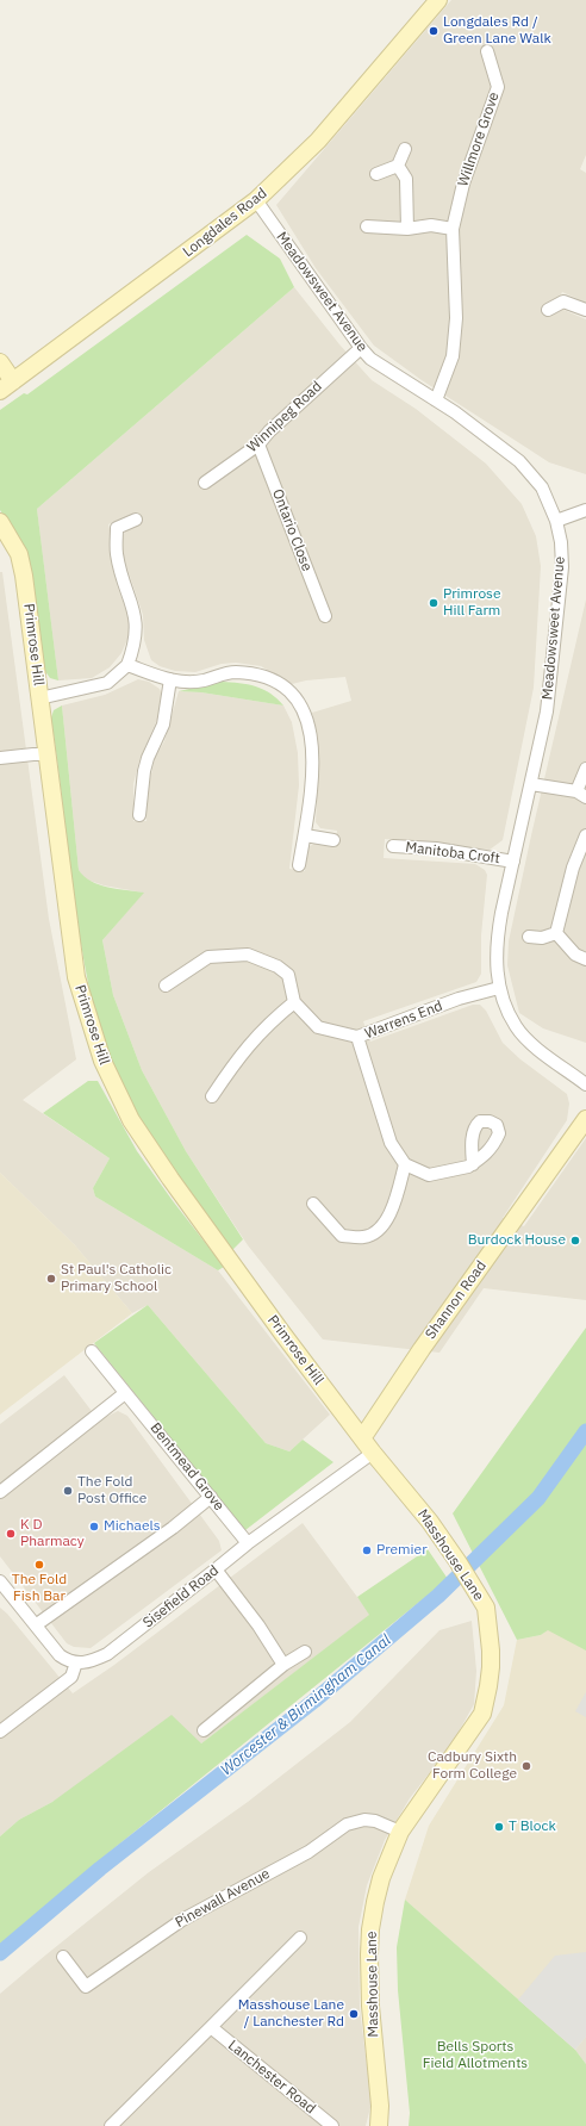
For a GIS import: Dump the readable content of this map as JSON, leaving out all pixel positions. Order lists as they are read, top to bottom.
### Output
{
  "streets": {
    "street": [
      "Willmore Grove",
      "Longdales Road",
      "Meadowsweet Avenue",
      "Winnipeg Road",
      "Ontario Close",
      "Primrose Hill",
      "Manitoba Croft",
      "Warrens End",
      "Shannon Road",
      "Bentmead Grove",
      "Masshouse Lane",
      "Sisefield Road",
      "Pinewall Avenue",
      "Lanchester Road"
    ]
  },
  "crossings": [
    ["Willmore Grove", "Meadowsweet Avenue"],
    ["Longdales Road", "Meadowsweet Avenue"],
    ["Meadowsweet Avenue", "Winnipeg Road"],
    ["Meadowsweet Avenue", "Manitoba Croft"],
    ["Meadowsweet Avenue", "Warrens End"],
    ["Winnipeg Road", "Ontario Close"],
    ["Primrose Hill", "Shannon Road"],
    ["Primrose Hill", "Masshouse Lane"],
    ["Primrose Hill", "Sisefield Road"],
    ["Bentmead Grove", "Sisefield Road"],
    ["Masshouse Lane", "Sisefield Road"],
    ["Masshouse Lane", "Pinewall Avenue"]
  ],
  "water": ["Worcester & Birmingham Canal"],
  "parks": ["Bells Sports Field Allotments"],
  "places": [
    "Longdales Rd / Green Lane Walk",
    "Primrose Hill Farm",
    "Burdock House",
    "St Paul's Catholic Primary School",
    "The Fold Post Office",
    "Michaels",
    "K D Pharmacy",
    "Premier",
    "The Fold Fish Bar",
    "Cadbury Sixth Form College",
    "T Block",
    "Masshouse Lane / Lanchester Rd"
  ]
}
